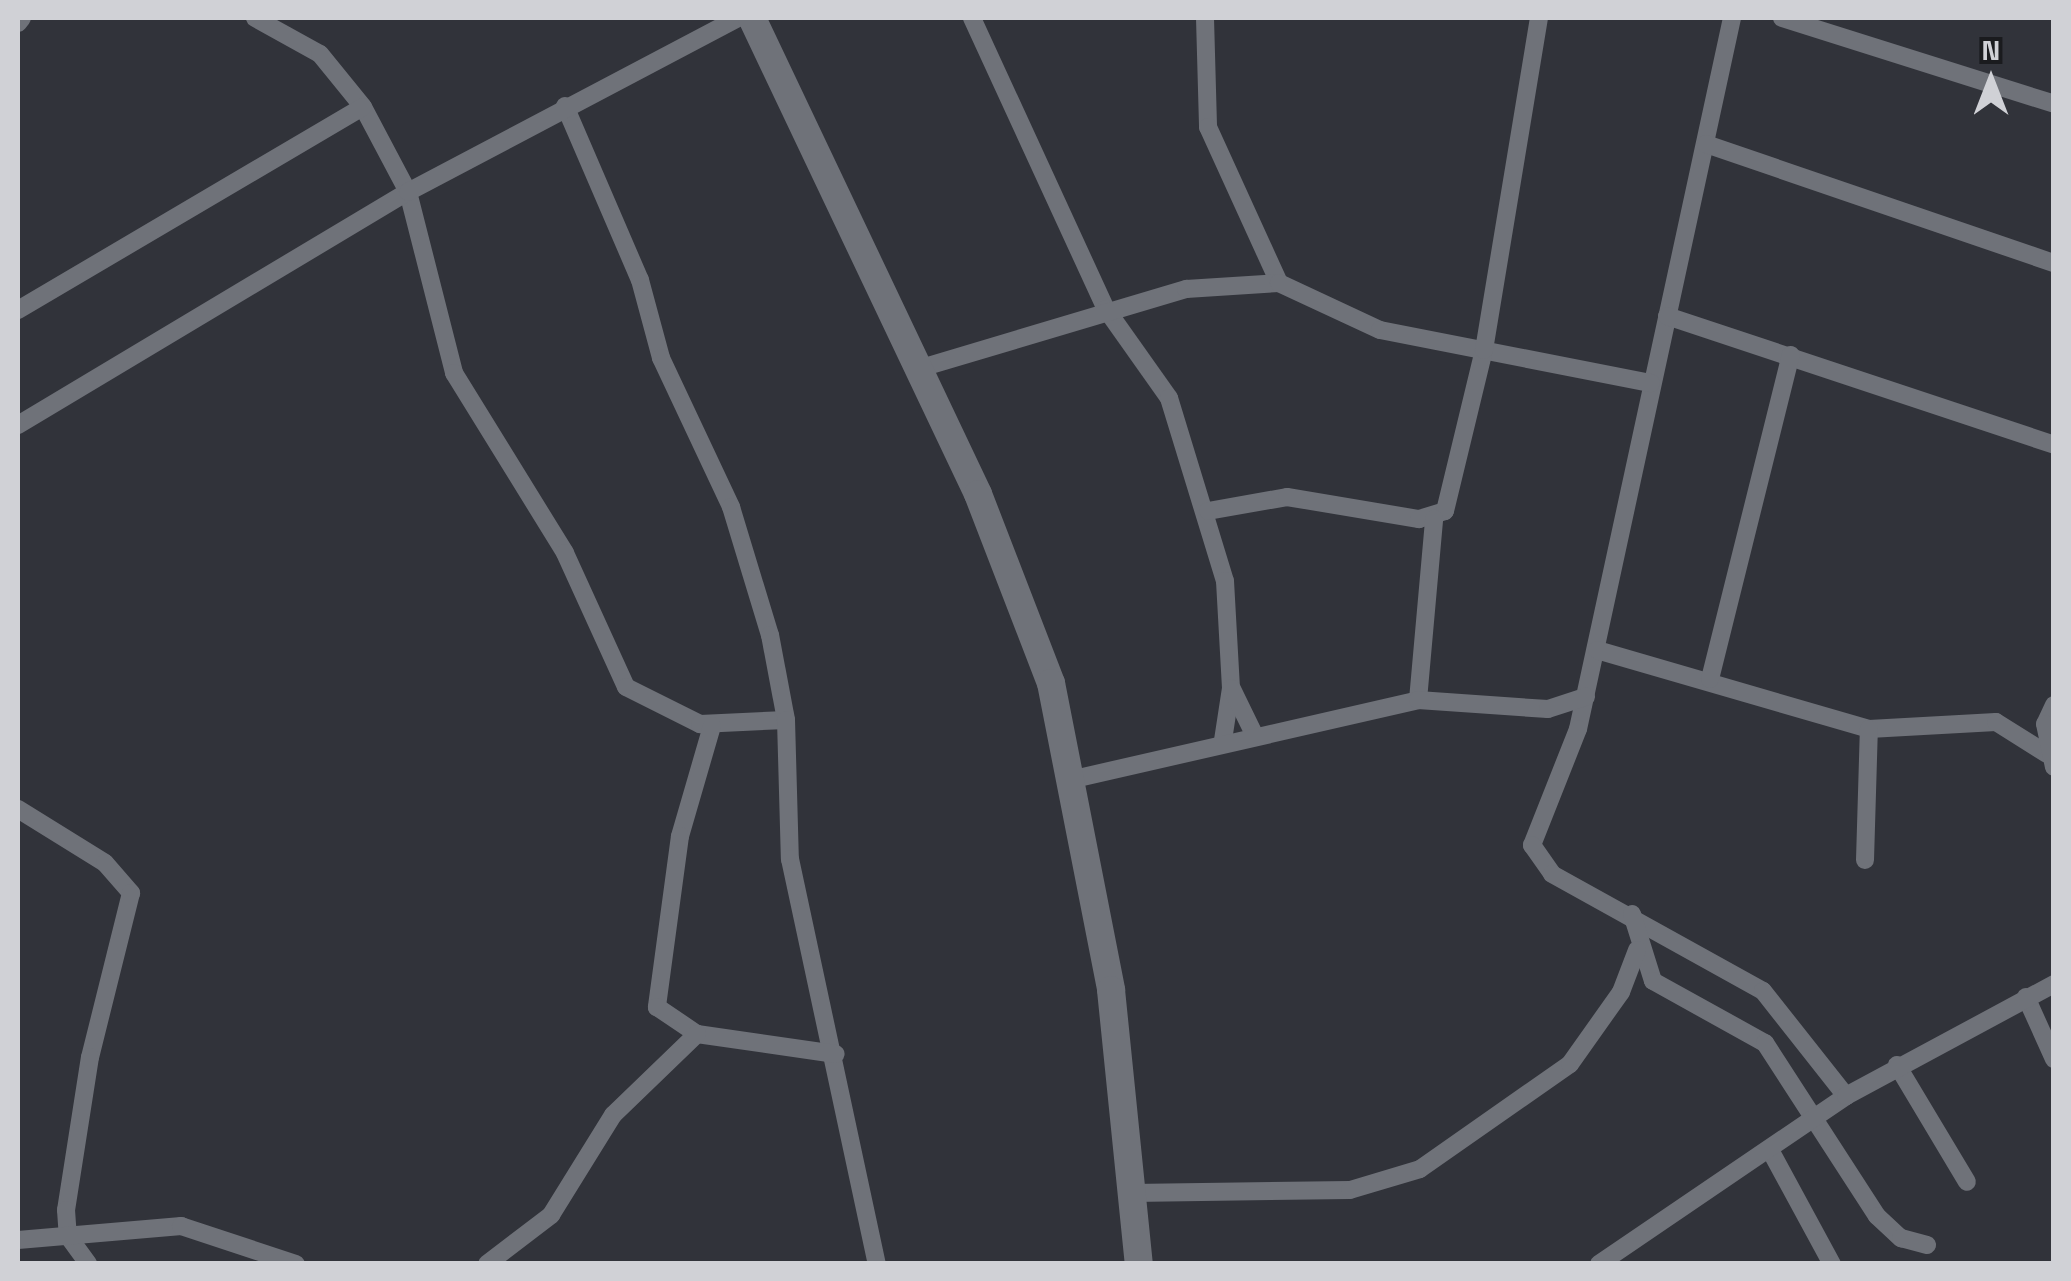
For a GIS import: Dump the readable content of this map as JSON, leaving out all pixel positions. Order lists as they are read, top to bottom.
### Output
{
  "north": "top"
}
